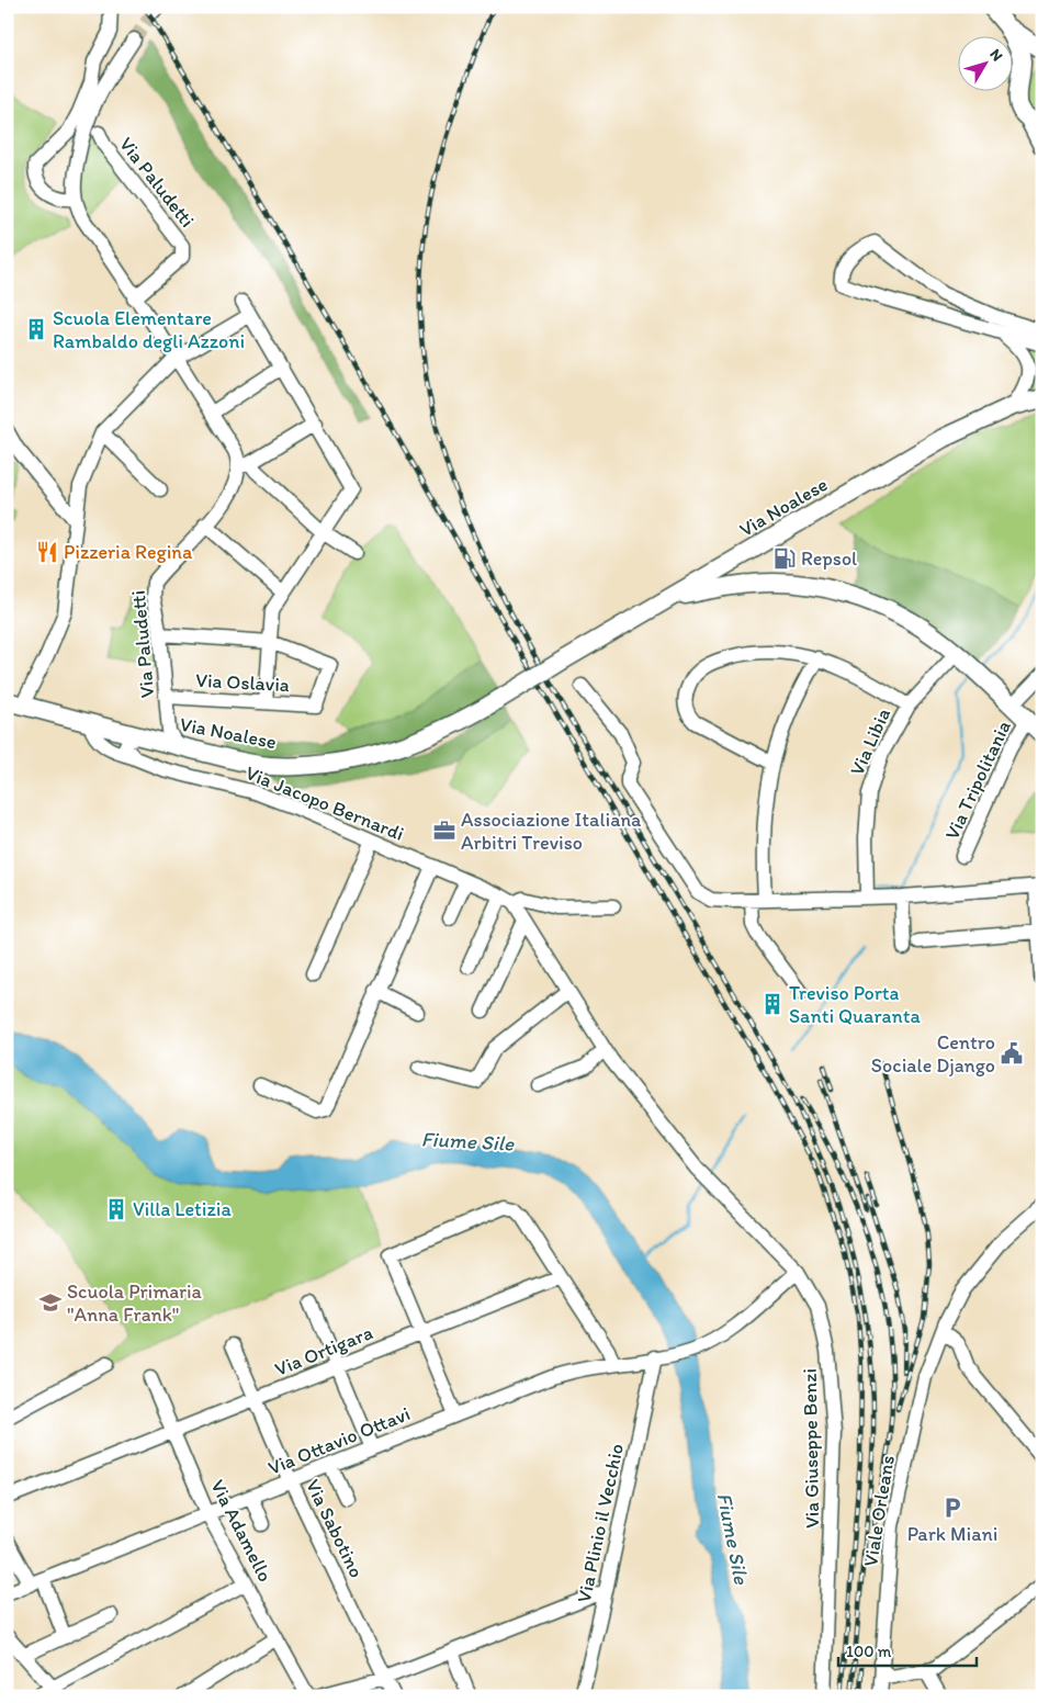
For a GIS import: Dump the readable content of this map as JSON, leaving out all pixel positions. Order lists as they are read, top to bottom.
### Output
{
  "streets": {
    "main road": ["Via Noalese"],
    "street": [
      "Via Paludetti",
      "Via Oslavia",
      "Via Libia",
      "Via Tripolitania",
      "Via Jacopo Bernardi",
      "Via Ortigara",
      "Via Ottavio Ottavi",
      "Via Giuseppe Benzi",
      "Viale Orleans",
      "Via Plinio il Vecchio",
      "Via Sabotino",
      "Via Adamello"
    ]
  },
  "crossings": [
    ["Via Paludetti", "Via Noalese"],
    ["Via Paludetti", "Via Oslavia"],
    ["Via Noalese", "Via Jacopo Bernardi"],
    ["Via Jacopo Bernardi", "Via Giuseppe Benzi"],
    ["Via Ortigara", "Via Sabotino"],
    ["Via Ortigara", "Via Adamello"],
    ["Via Ottavio Ottavi", "Via Giuseppe Benzi"],
    ["Via Ottavio Ottavi", "Via Plinio il Vecchio"],
    ["Via Ottavio Ottavi", "Via Sabotino"],
    ["Via Ottavio Ottavi", "Via Adamello"]
  ],
  "water": ["Fiume Sile"],
  "places": {
    "building": ["Scuola Elementare Rambaldo degli Azzoni", "Treviso Porta Santi Quaranta", "Villa Letizia"],
    "restaurant": ["Pizzeria Regina"],
    "fuel station": ["Repsol"],
    "office": ["Associazione Italiana Arbitri Treviso"],
    "public building": ["Centro Sociale Django"],
    "school or university": ["Scuola Primaria \"Anna Frank\""],
    "parking": ["Park Miani"]
  },
  "scale_bar": "100 m",
  "north": "top right"
}
